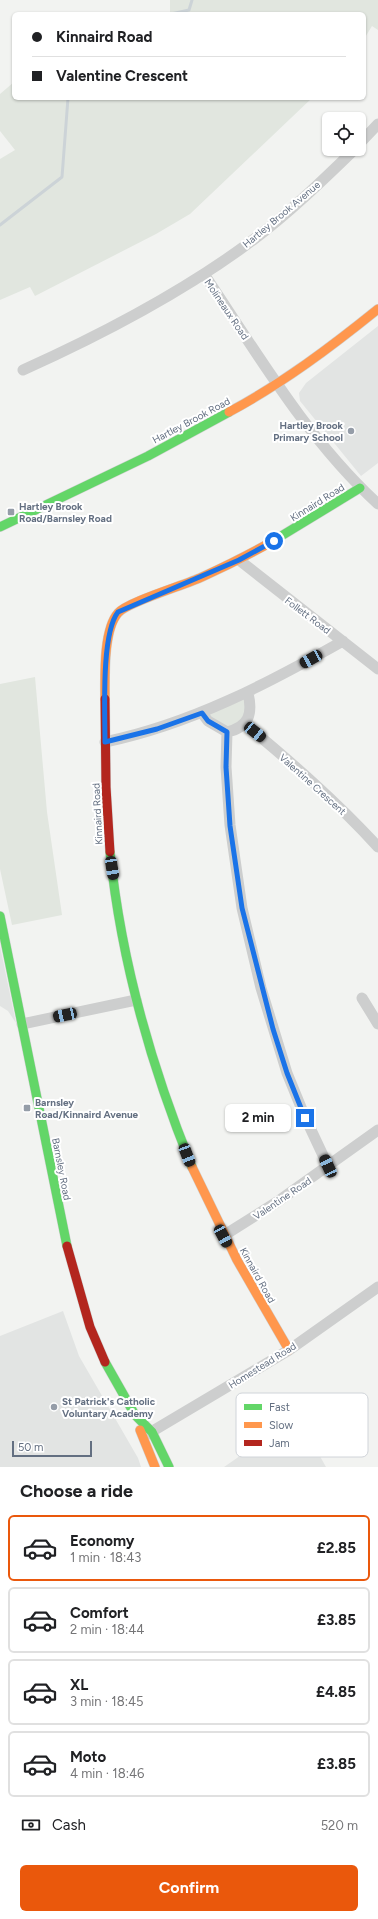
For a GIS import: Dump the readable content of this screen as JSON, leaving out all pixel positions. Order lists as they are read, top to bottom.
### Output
{
  "streets": {
    "street": [
      "Hartley Brook Avenue",
      "Molineaux Road",
      "Hartley Brook Road",
      "Kinnaird Road",
      "Follett Road",
      "Valentine Crescent",
      "Barnsley Road",
      "Valentine Road",
      "Homestead Road"
    ]
  },
  "crossings": [
    ["Hartley Brook Avenue", "Molineaux Road"],
    ["Molineaux Road", "Hartley Brook Road"],
    ["Molineaux Road", "Kinnaird Road"],
    ["Kinnaird Road", "Follett Road"],
    ["Kinnaird Road", "Valentine Road"],
    ["Kinnaird Road", "Homestead Road"],
    ["Barnsley Road", "Homestead Road"]
  ],
  "places": {
    "other": ["Hartley Brook Primary School", "St Patrick's Catholic Voluntary Academy"],
    "transit": ["Hartley Brook Road/Barnsley Road", "Barnsley Road/Kinnaird Avenue"]
  },
  "legend": ["Fast", "Slow", "Jam"],
  "scale_bar": "50 m",
  "page": {
    "banner": ["Kinnaird Road", "Valentine Crescent"],
    "bubble": "2 min",
    "scale": "50 m",
    "heading": "Choose a ride",
    "list": [
      {
        "name": "Economy",
        "note": "1 min · 18:43",
        "value": "£2.85"
      },
      {
        "name": "Comfort",
        "note": "2 min · 18:44",
        "value": "£3.85"
      },
      {
        "name": "XL",
        "note": "3 min · 18:45",
        "value": "£4.85"
      },
      {
        "name": "Moto",
        "note": "4 min · 18:46",
        "value": "£3.85"
      }
    ],
    "pay": ["Cash", "520 m"],
    "buttons": "Confirm"
  }
}
